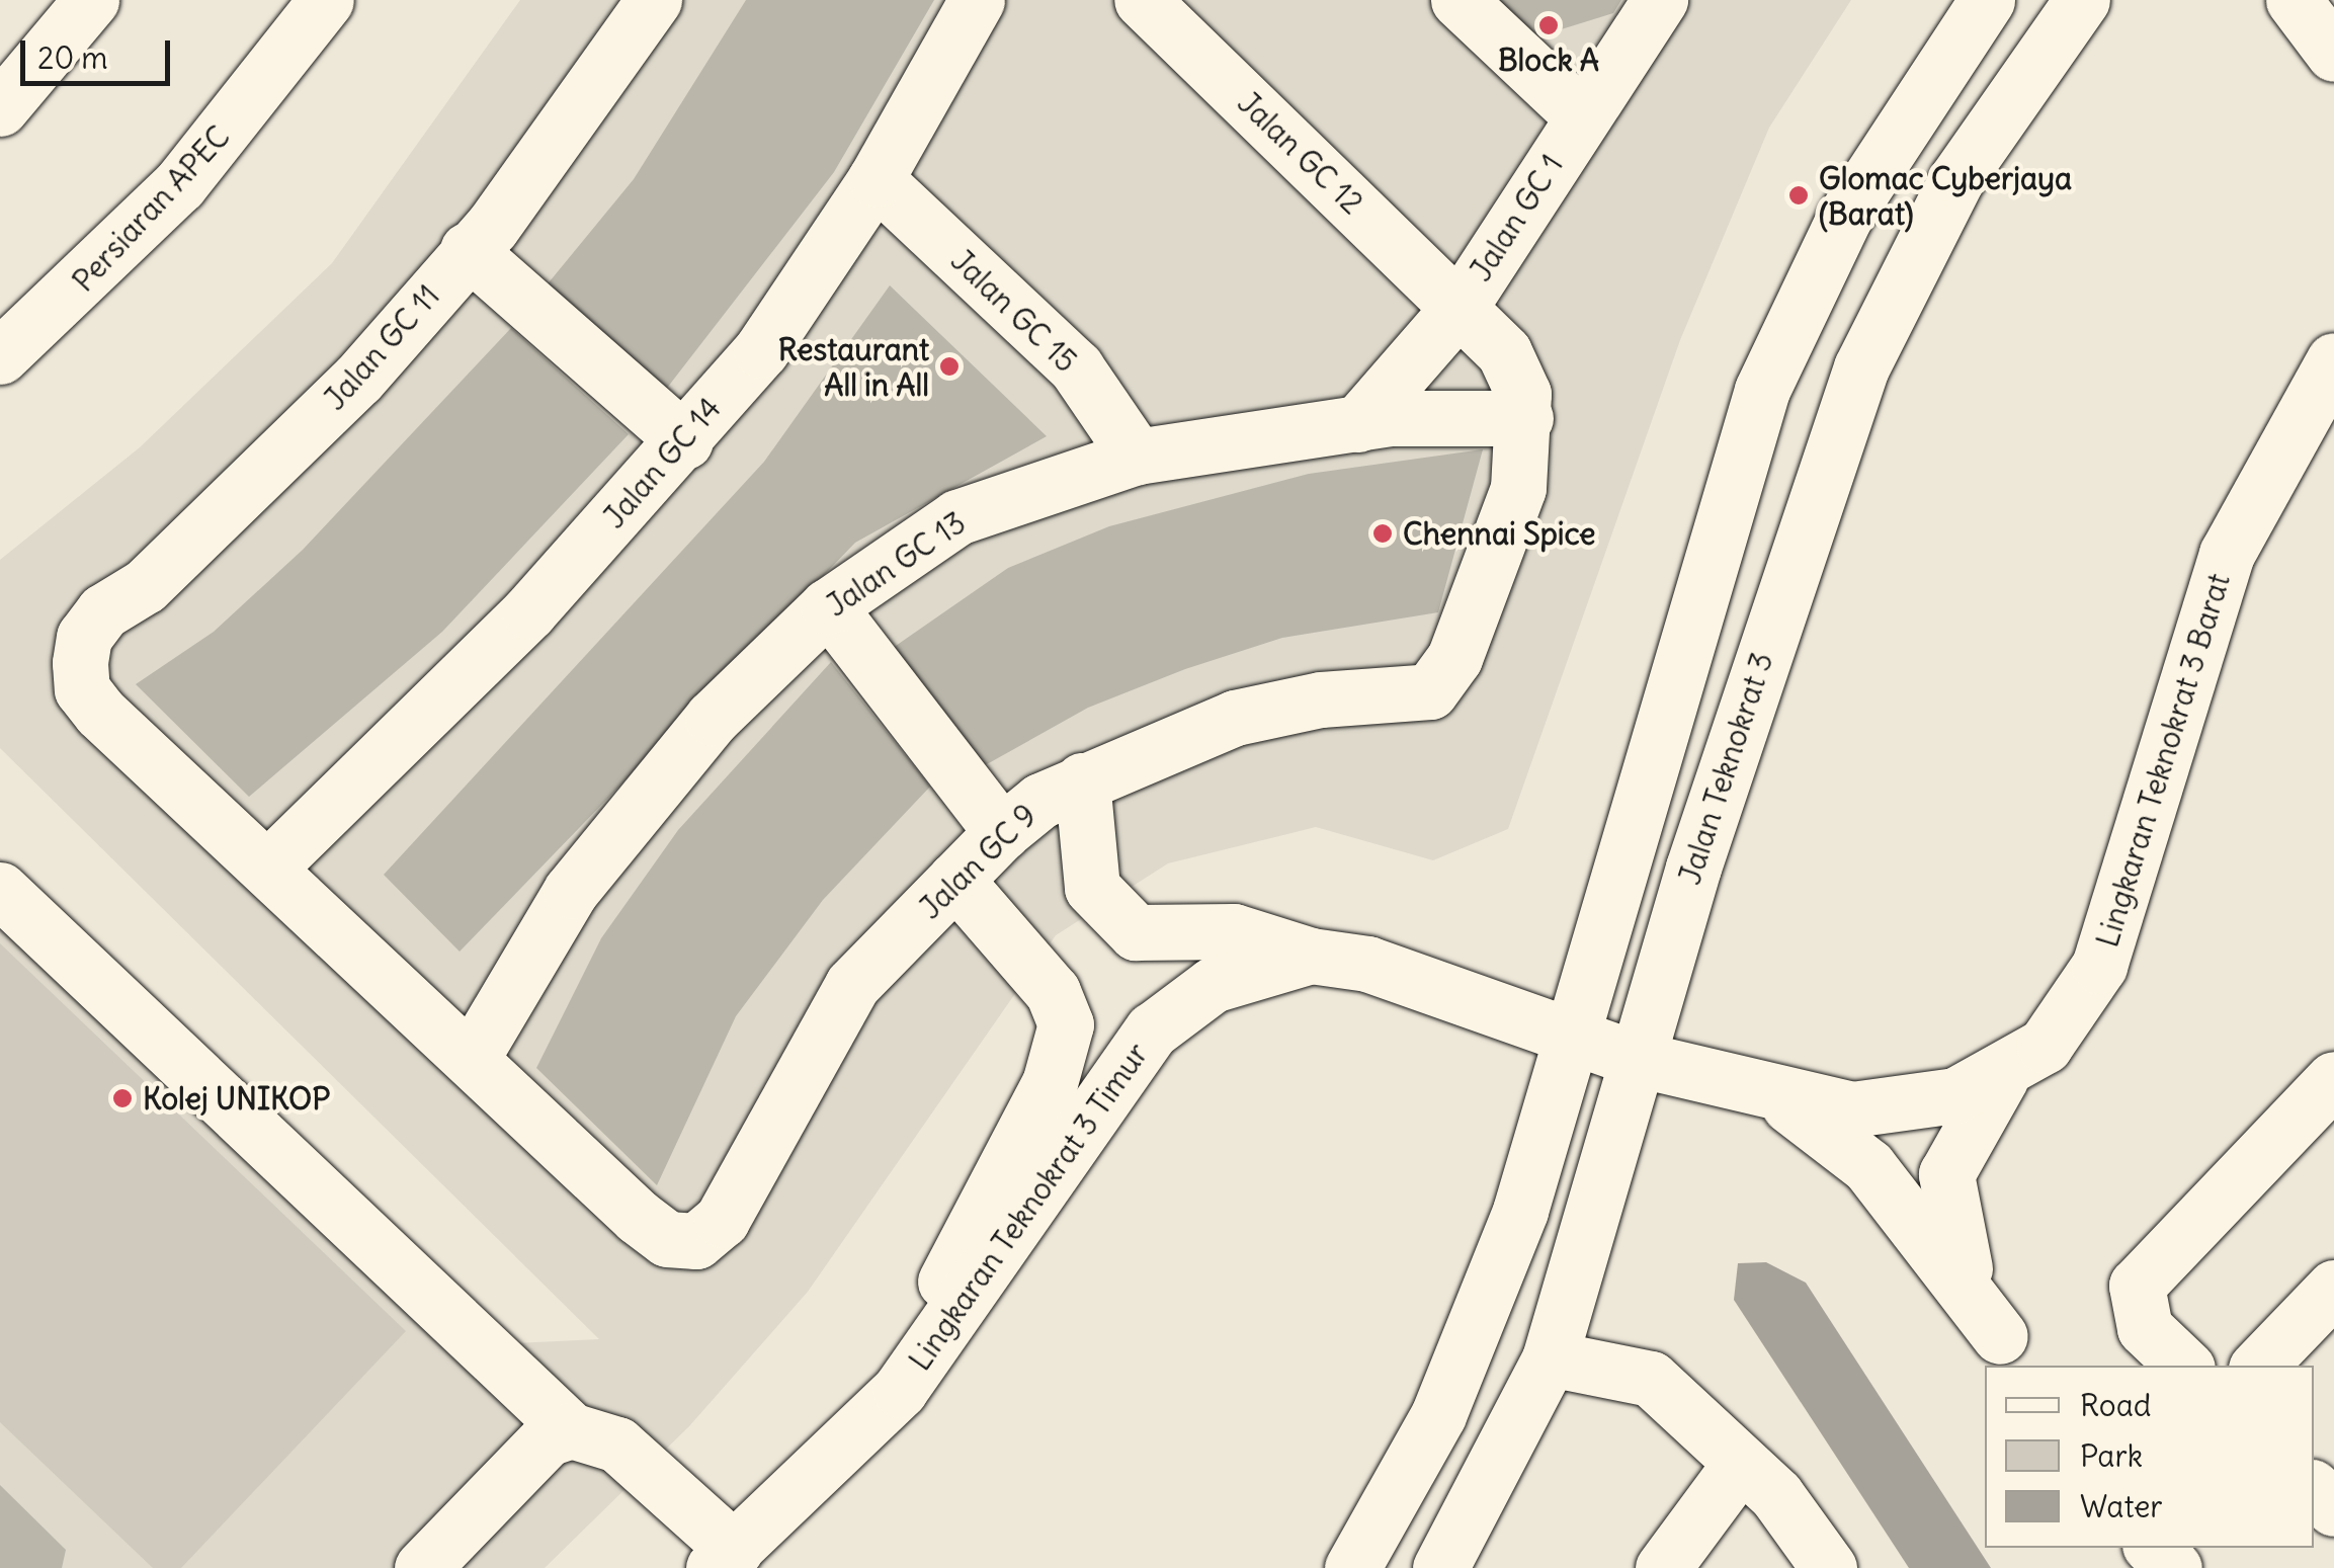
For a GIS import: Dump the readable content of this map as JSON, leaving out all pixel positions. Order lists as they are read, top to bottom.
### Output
{
  "streets": {
    "street": [
      "Jalan GC 12",
      "Persiaran APEC",
      "Jalan GC 1",
      "Jalan GC 15",
      "Jalan GC 11",
      "Jalan GC 14",
      "Jalan GC 13",
      "Lingkaran Teknokrat 3 Barat",
      "Jalan Teknokrat 3",
      "Jalan GC 9",
      "Lingkaran Teknokrat 3 Timur"
    ]
  },
  "crossings": [
    ["Jalan GC 12", "Jalan GC 1"],
    ["Jalan GC 12", "Jalan GC 13"],
    ["Jalan GC 12", "Jalan GC 9"],
    ["Jalan GC 1", "Jalan GC 13"],
    ["Jalan GC 15", "Jalan GC 14"],
    ["Jalan GC 15", "Jalan GC 13"],
    ["Jalan GC 11", "Jalan GC 14"],
    ["Jalan GC 13", "Jalan GC 9"],
    ["Lingkaran Teknokrat 3 Barat", "Jalan Teknokrat 3"],
    ["Lingkaran Teknokrat 3 Barat", "Lingkaran Teknokrat 3 Timur"]
  ],
  "places": [
    "Block A",
    "Glomac Cyberjaya (Barat)",
    "Restaurant All in All",
    "Chennai Spice",
    "Kolej UNIKOP"
  ],
  "legend": ["Road", "Park", "Water"],
  "scale_bar": "20 m"
}
